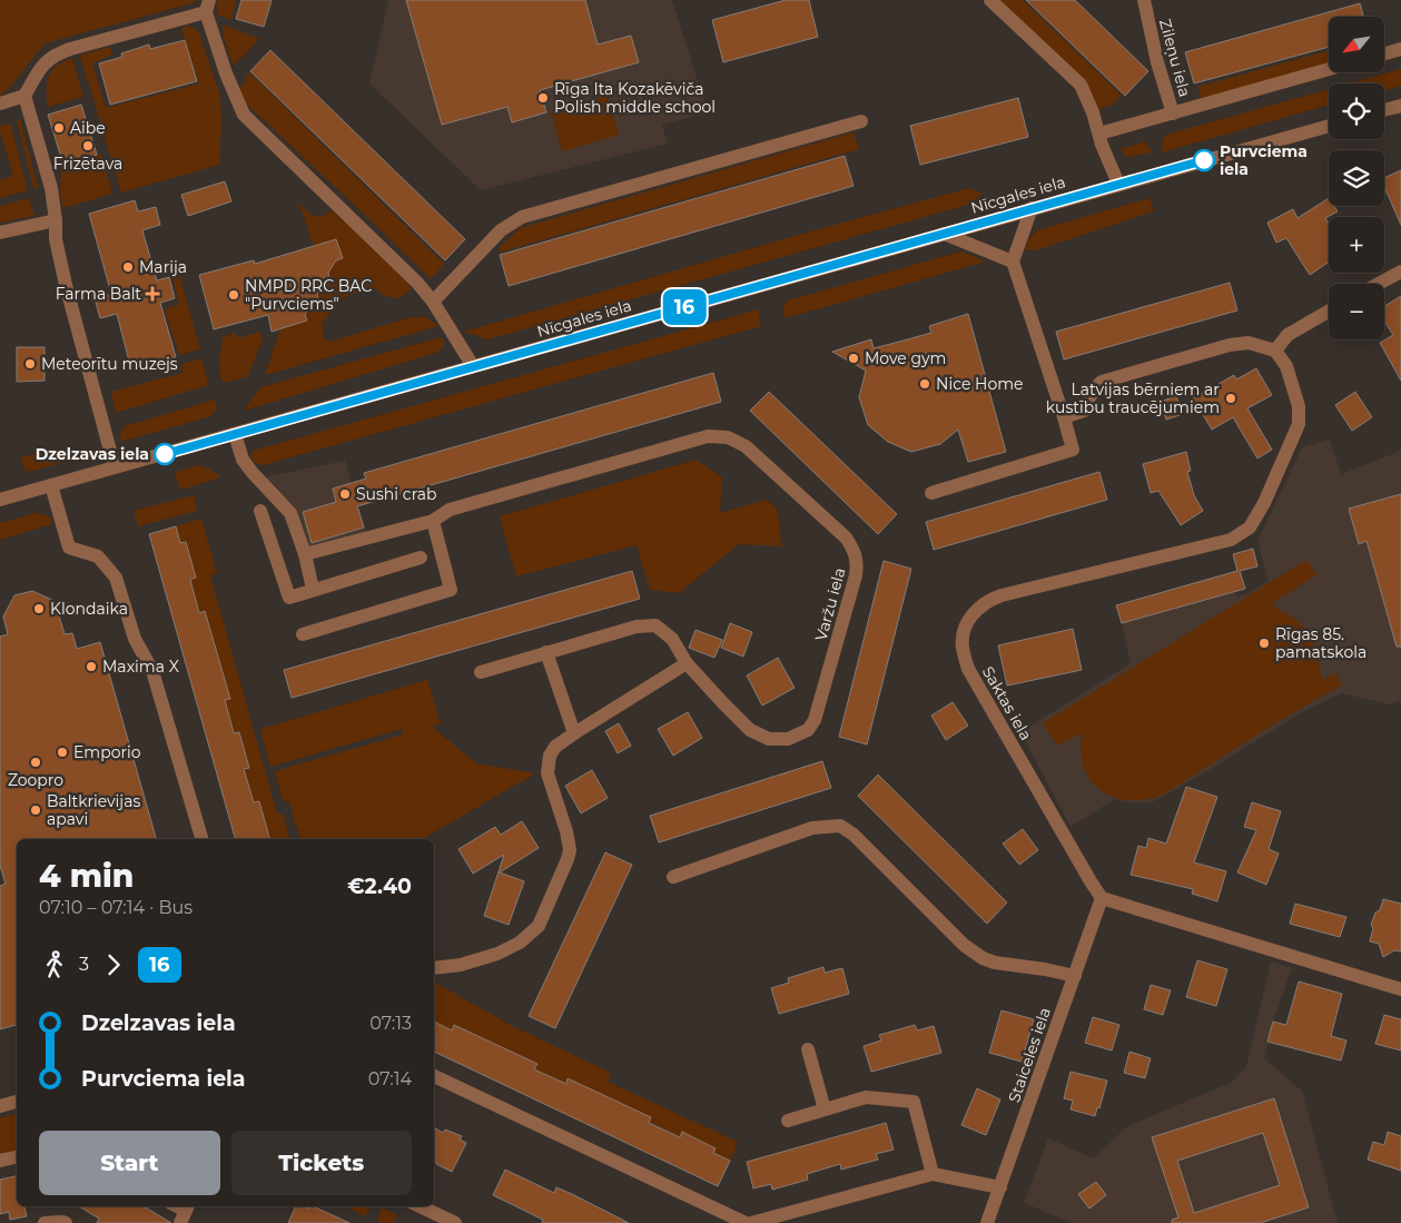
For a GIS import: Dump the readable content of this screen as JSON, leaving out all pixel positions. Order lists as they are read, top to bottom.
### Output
{
  "streets": {
    "street": [
      "Zileņu iela",
      "Nīcgales iela",
      "Varžu iela",
      "Saktas iela",
      "Staiceles iela"
    ]
  },
  "crossings": [
    ["Saktas iela", "Staiceles iela"]
  ],
  "places": {
    "other": [
      "Rīga Ita Kozakēviča Polish middle school",
      "Aibe",
      "Frizētava",
      "Purvciema iela",
      "Marija",
      "NMPD RRC BAC \"Purvciems\"",
      "Move gym",
      "Meteorītu muzejs",
      "Nice Home",
      "Latvijas bērniem ar kustību traucējumiem",
      "Dzelzavas iela",
      "Sushi crab",
      "Klondaika",
      "Rīgas 85. pamatskola",
      "Maxima X",
      "Emporio",
      "Zoopro",
      "Baltkrievijas apavi"
    ],
    "health": ["Farma Balt"]
  },
  "lines": ["bus line 16"],
  "north": "bottom left",
  "page": {
    "on_map": "16",
    "map_buttons": ["+", "−"],
    "heading": ["4 min", "07:10 – 07:14 · Bus", "€2.40"],
    "legs": ["3", "16"],
    "list": [
      {
        "name": "Dzelzavas iela",
        "value": "07:13"
      },
      {
        "name": "Purvciema iela",
        "value": "07:14"
      }
    ],
    "buttons": ["Start", "Tickets"]
  }
}
